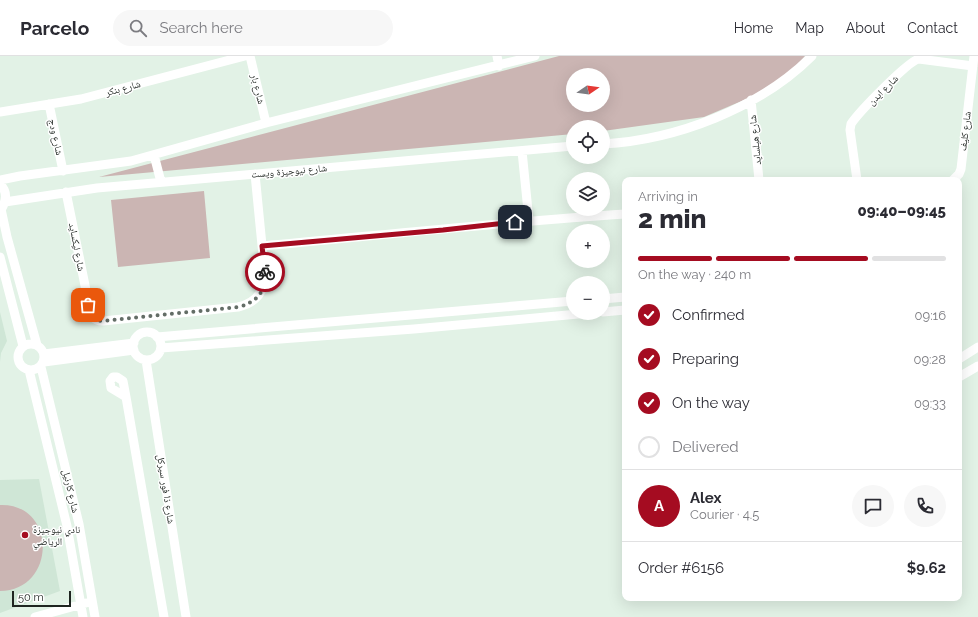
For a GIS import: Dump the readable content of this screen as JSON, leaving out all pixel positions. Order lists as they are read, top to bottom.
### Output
{
  "streets": {
    "street": [
      "شارع بنكر",
      "شارع بار",
      "شارع ايدن",
      "شارع كليف",
      "شارع ودج",
      "شارع هيلسايد",
      "شارع نيوجيزة ويست",
      "شارع ليكسايد",
      "شارع ذا فور سيركل",
      "شارع كارنيل"
    ]
  },
  "crossings": [
    ["شارع بنكر", "شارع ودج"],
    ["شارع ايدن", "شارع كليف"],
    ["شارع نيوجيزة ويست", "شارع ليكسايد"]
  ],
  "places": ["نادي نيوجيزة الرياضي"],
  "scale_bar": "50 m",
  "north": "right",
  "page": {
    "header": "Parcelo",
    "search": "Search here",
    "nav": [
      "Home",
      "Map",
      "About",
      "Contact"
    ],
    "map_buttons": ["+", "−"],
    "heading": ["2 min", "Arriving in", "09:40–09:45"],
    "panel": [
      "Alex",
      "Courier · 4.5",
      "Order #6156",
      "$9.62"
    ],
    "bar": "On the way · 240 m",
    "list": [
      ["Confirmed", "09:16"],
      ["Preparing", "09:28"],
      ["On the way", "09:33"],
      "Delivered"
    ],
    "round": "A",
    "scale": "50 m"
  }
}
